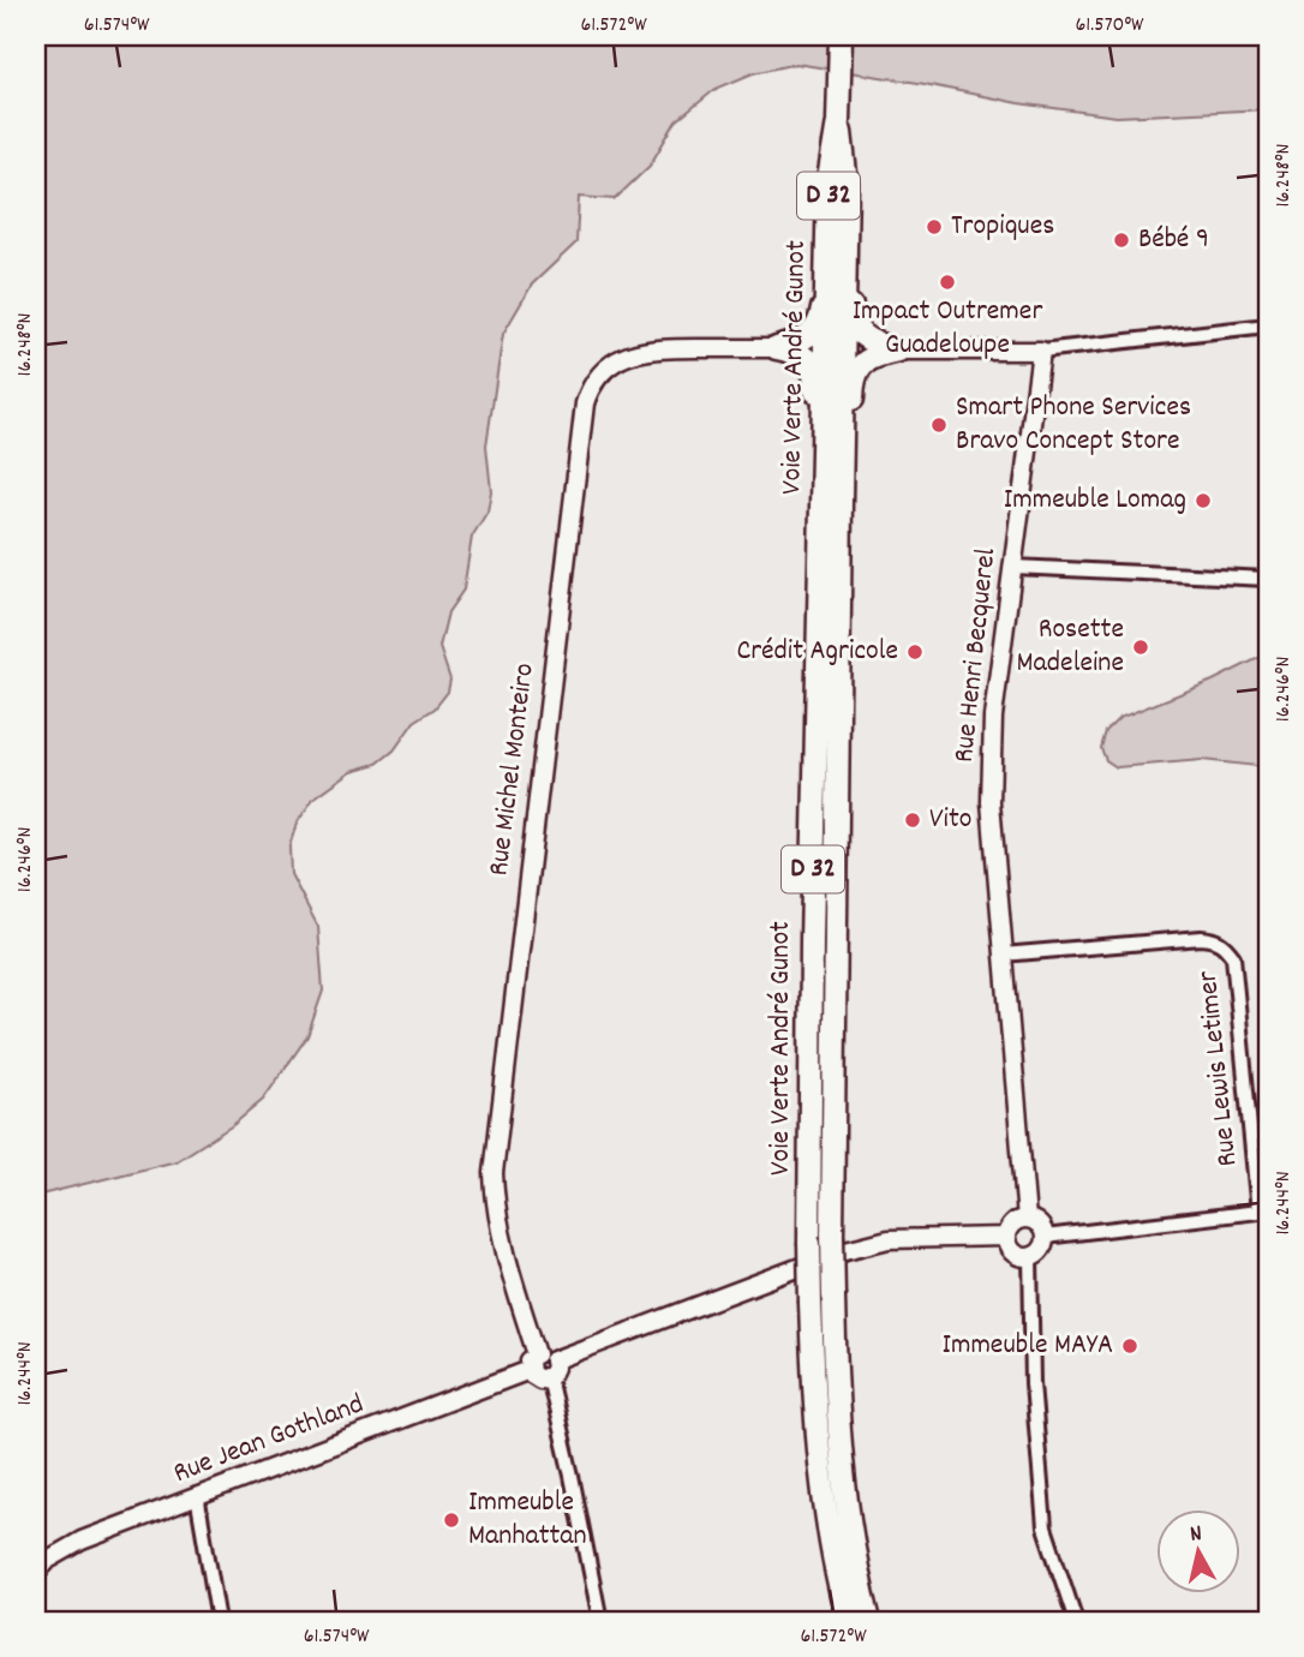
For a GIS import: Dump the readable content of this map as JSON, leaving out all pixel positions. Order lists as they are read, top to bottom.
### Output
{
  "streets": {
    "main road": ["D 32", "Voie Verte André Gunot"],
    "street": [
      "Rue Henri Becquerel",
      "Rue Michel Monteiro",
      "Rue Lewis Letimer",
      "Rue Jean Gothland"
    ]
  },
  "crossings": [
    ["Rue Henri Becquerel", "Rue Lewis Letimer"],
    ["Rue Michel Monteiro", "Rue Jean Gothland"]
  ],
  "places": [
    "Tropiques",
    "Bébé 9",
    "Impact Outremer Guadeloupe",
    "Smart Phone Services Bravo Concept Store",
    "Immeuble Lomag",
    "Rosette Madeleine",
    "Crédit Agricole",
    "Vito",
    "Immeuble MAYA",
    "Immeuble Manhattan"
  ],
  "north": "top",
  "coordinates": [
    "61.574°W",
    "61.572°W",
    "61.570°W",
    "16.248°N",
    "16.246°N",
    "16.244°N"
  ]
}
